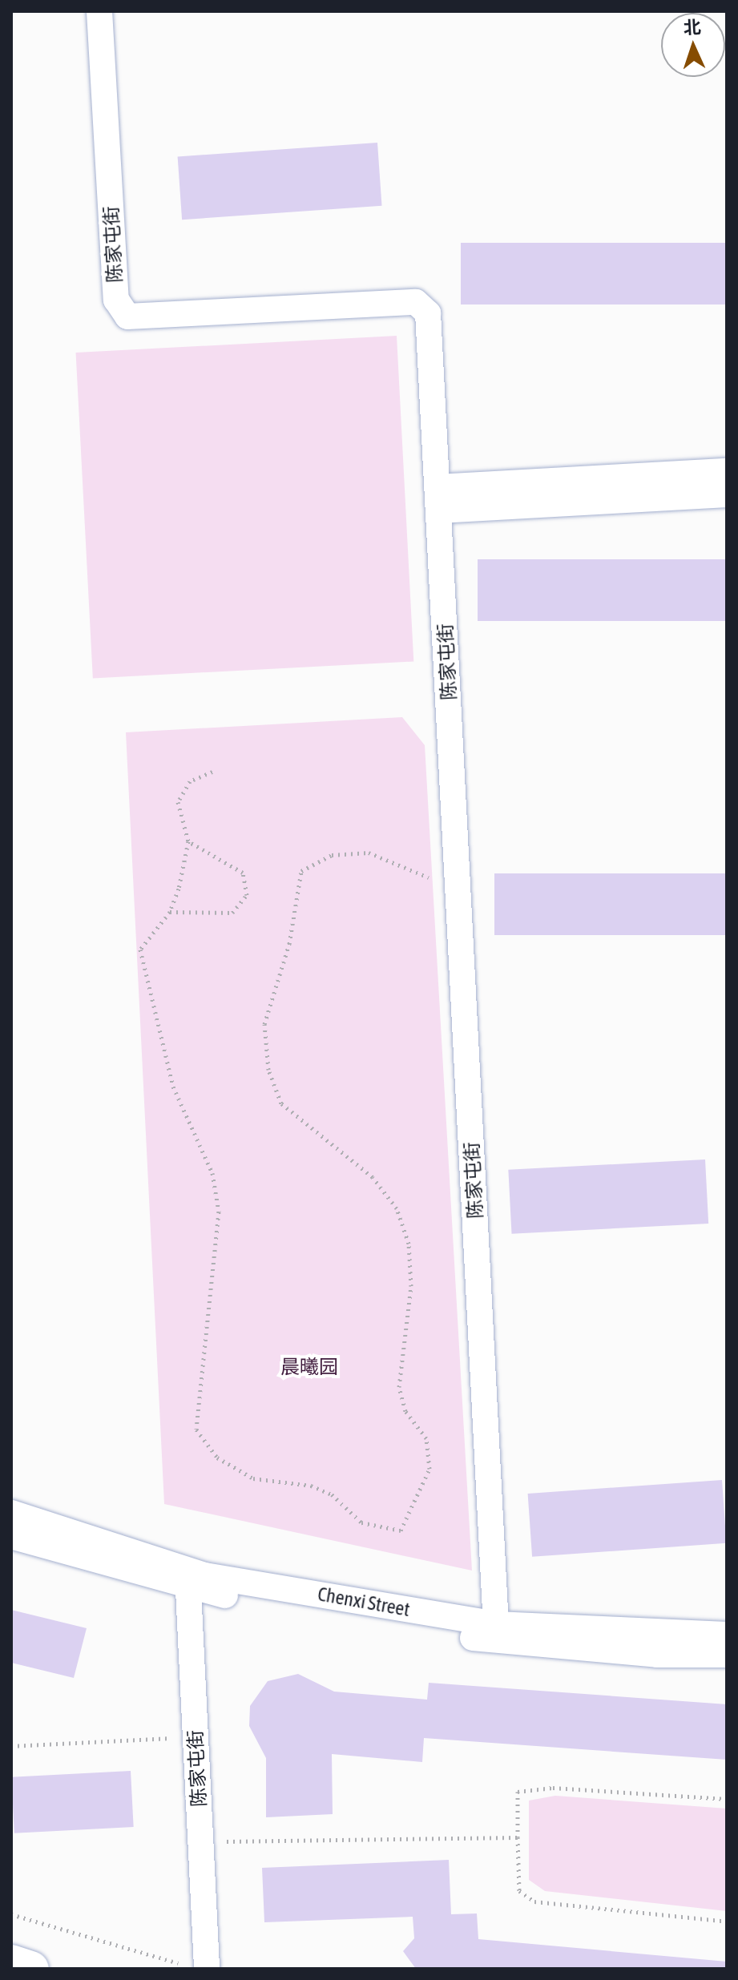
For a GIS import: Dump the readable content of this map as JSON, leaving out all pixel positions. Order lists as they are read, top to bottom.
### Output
{
  "streets": {
    "street": ["陈家屯街", "Chenxi Street"]
  },
  "crossings": [
    ["陈家屯街", "Chenxi Street"]
  ],
  "parks": ["晨曦园"],
  "north": "top"
}
